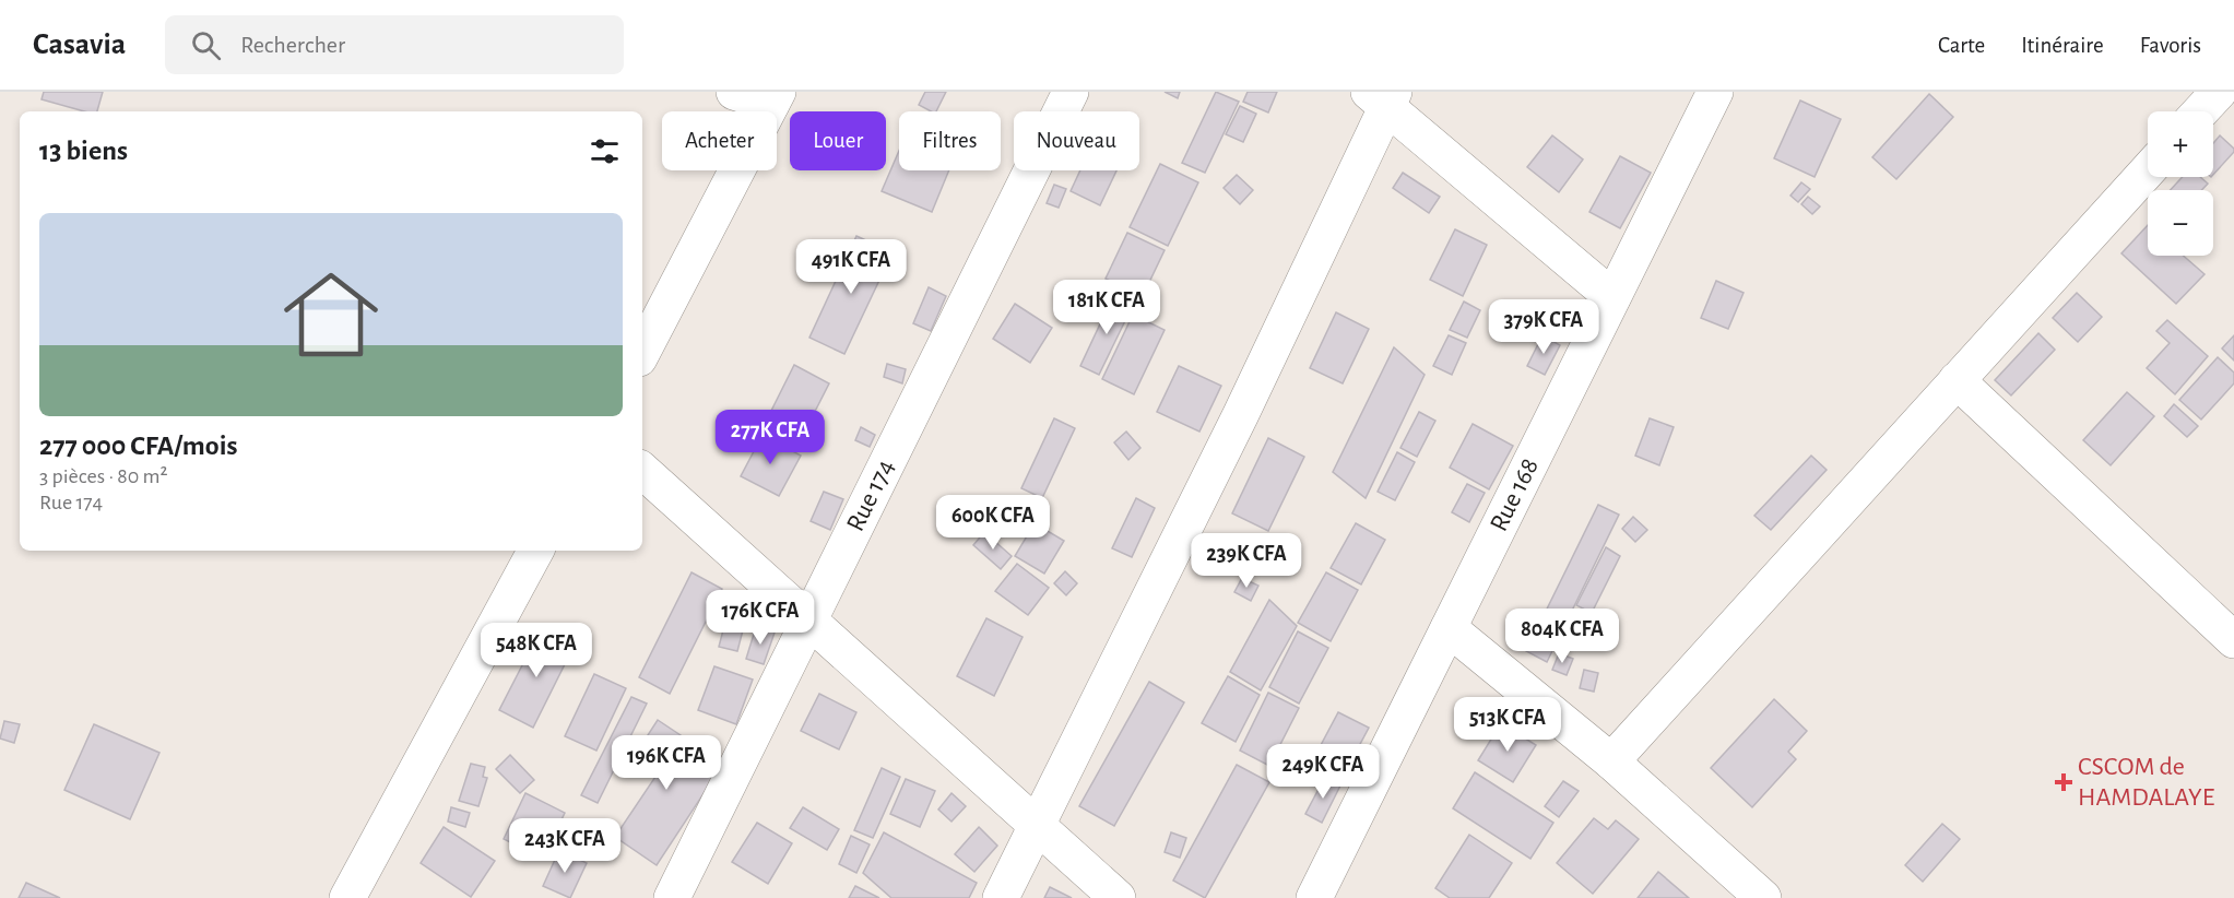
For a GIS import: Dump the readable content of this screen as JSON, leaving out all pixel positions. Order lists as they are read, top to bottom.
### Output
{
  "streets": {
    "street": ["Rue 174", "Rue 168"]
  },
  "places": {
    "health": ["CSCOM de HAMDALAYE"]
  },
  "page": {
    "header": "Casavia",
    "search": "Rechercher",
    "nav": ["Carte", "Itinéraire", "Favoris"],
    "map_buttons": ["+", "−"],
    "chip": [
      "Acheter",
      "Louer",
      "Filtres",
      "Nouveau"
    ],
    "heading": "13 biens",
    "list": [
      {
        "name": "277 000 CFA/mois",
        "note": "3 pièces · 80 m² · Rue 174"
      }
    ],
    "price": [
      "491K CFA",
      "181K CFA",
      "379K CFA",
      "277K CFA",
      "600K CFA",
      "239K CFA",
      "176K CFA",
      "804K CFA",
      "548K CFA",
      "513K CFA",
      "196K CFA",
      "249K CFA",
      "243K CFA"
    ]
  }
}
